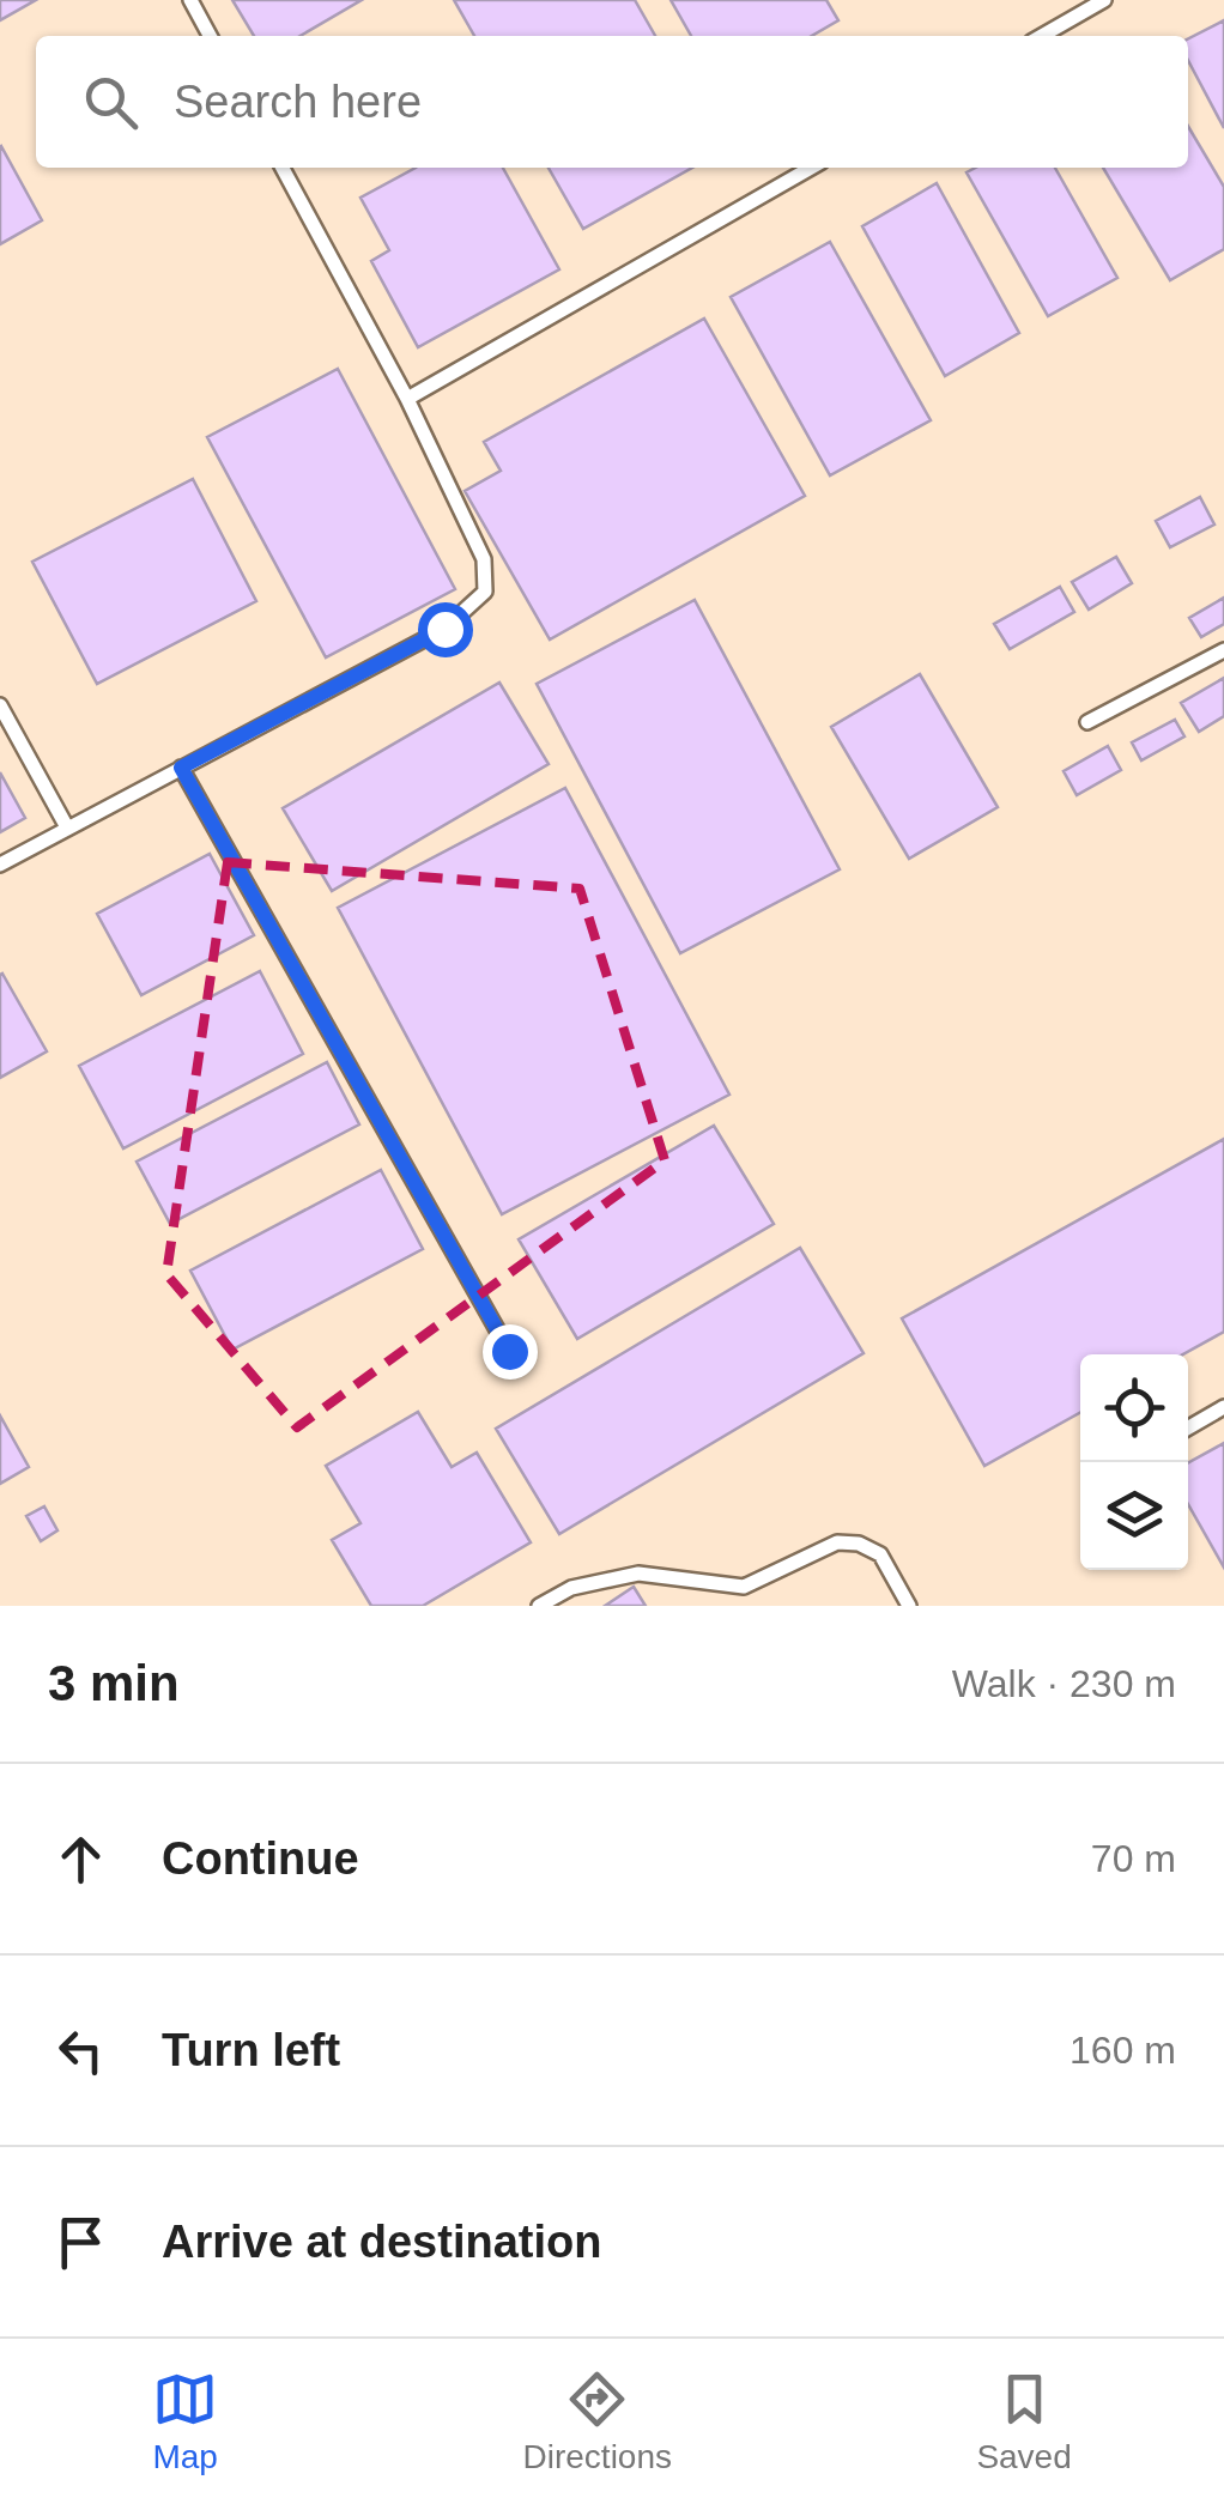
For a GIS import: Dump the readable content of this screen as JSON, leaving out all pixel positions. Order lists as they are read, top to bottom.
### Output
{
  "page": {
    "search": "Search here",
    "heading": ["3 min", "Walk · 230 m"],
    "list": [
      ["Continue", "70 m"],
      ["Turn left", "160 m"],
      "Arrive at destination"
    ],
    "nav": ["Map", "Directions", "Saved"]
  }
}
